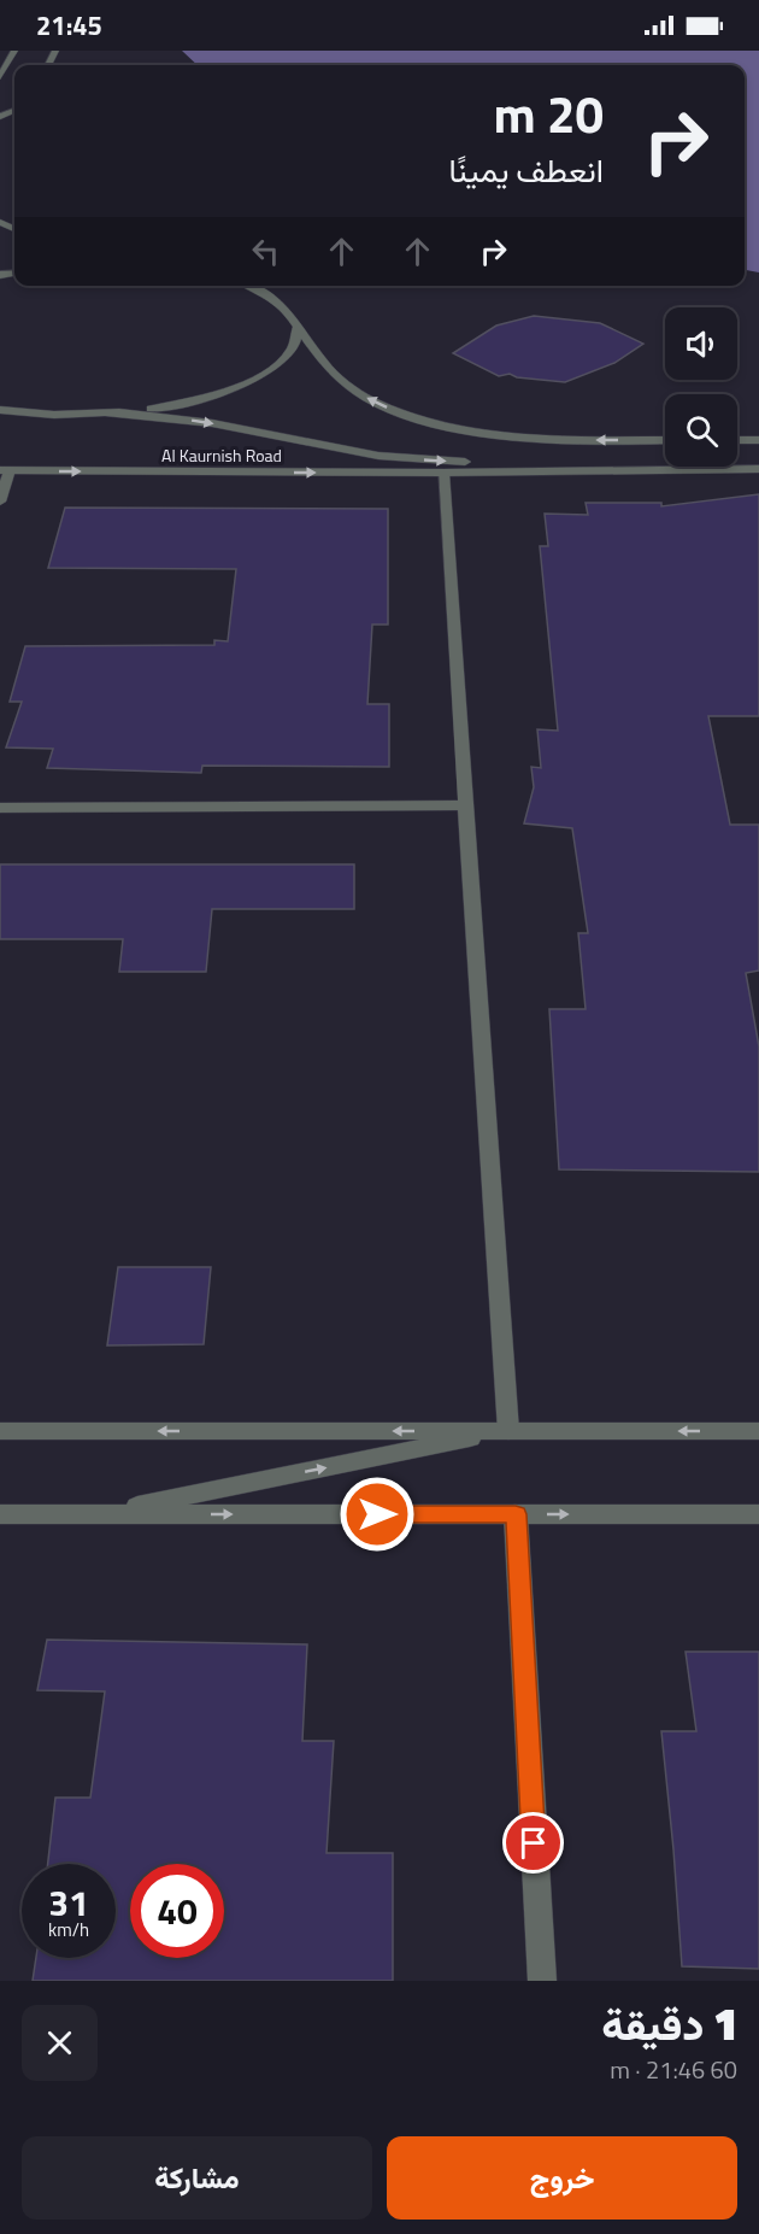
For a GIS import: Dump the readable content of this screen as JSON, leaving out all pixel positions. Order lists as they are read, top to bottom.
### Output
{
  "streets": {
    "street": ["Al Kaurnish Road"]
  },
  "page": {
    "status": "21:45",
    "turn": ["20 m", "انعطف يمينًا"],
    "speed": "31 km/h",
    "limit": "40",
    "heading": ["1 دقيقة", "60 m · 21:46"],
    "buttons": ["خروج", "مشاركة"]
  }
}
